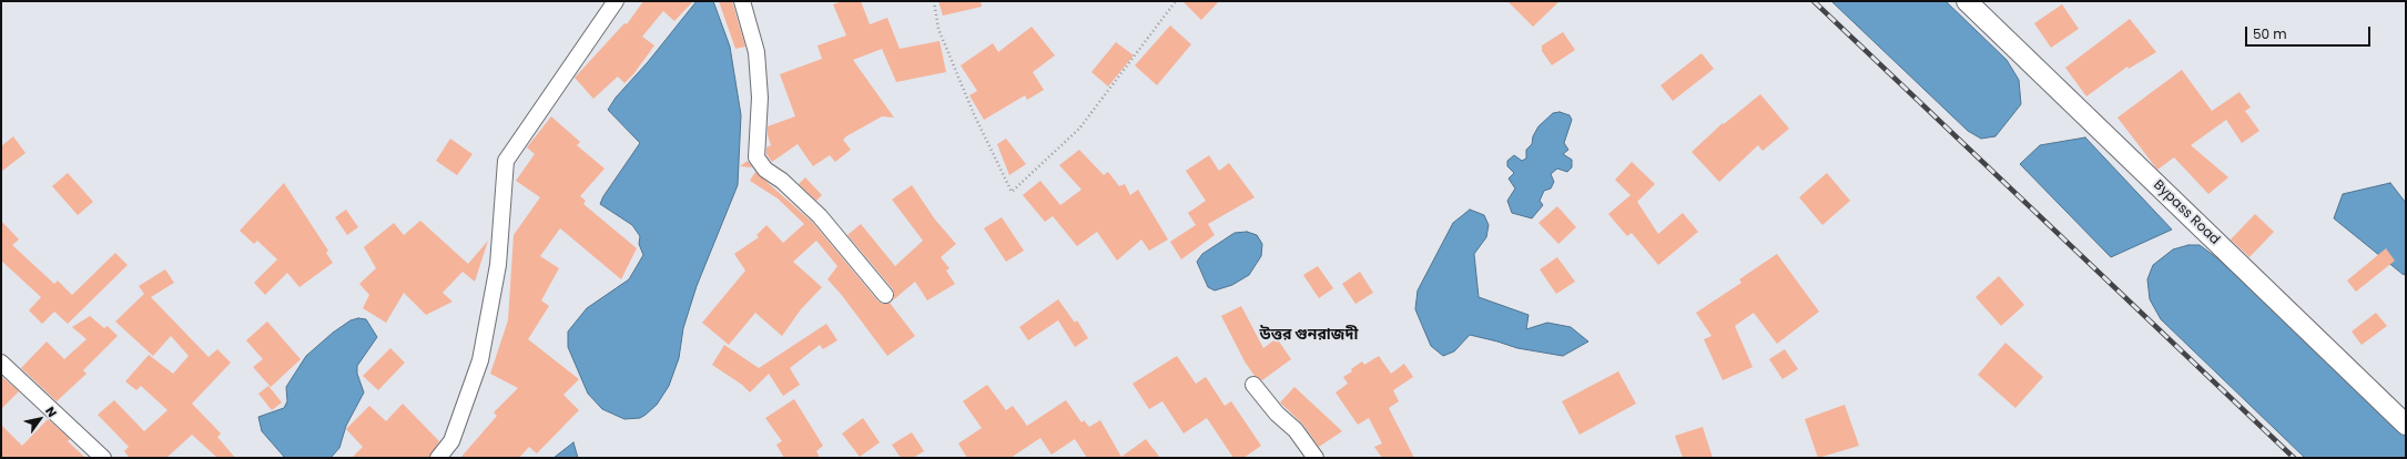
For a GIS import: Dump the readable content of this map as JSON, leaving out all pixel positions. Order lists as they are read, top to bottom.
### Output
{
  "streets": {
    "street": ["Bypass Road"]
  },
  "districts": ["উত্তর গুনরাজদী"],
  "scale_bar": "50 m",
  "north": "top right"
}
